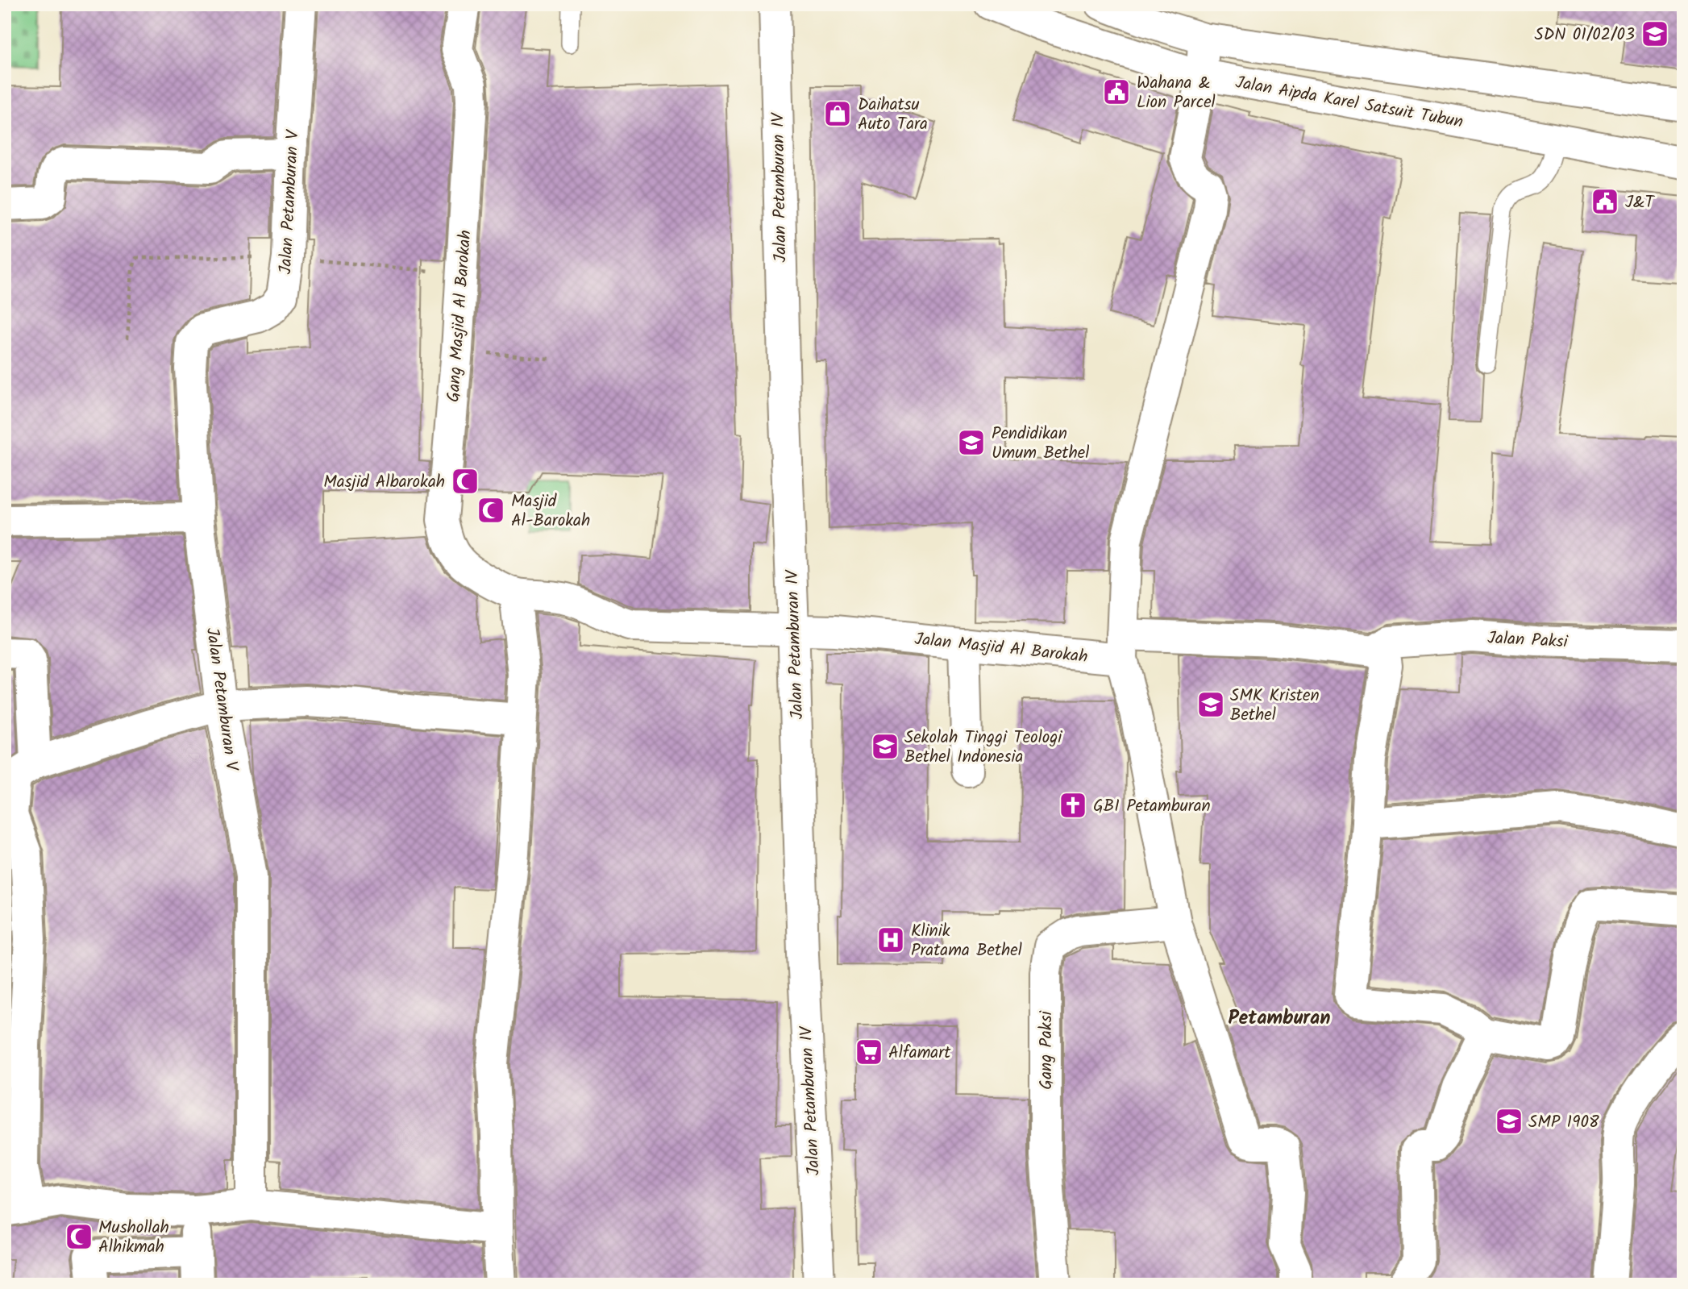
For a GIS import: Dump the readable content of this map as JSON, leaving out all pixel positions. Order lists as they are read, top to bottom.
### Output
{
  "streets": {
    "street": [
      "Jalan Aipda Karel Satsuit Tubun",
      "Jalan Petamburan IV",
      "Jalan Petamburan V",
      "Gang Masjid Al Barokah",
      "Jalan Paksi",
      "Jalan Masjid Al Barokah",
      "Gang Paksi"
    ]
  },
  "crossings": [
    ["Jalan Petamburan IV", "Jalan Masjid Al Barokah"],
    ["Gang Masjid Al Barokah", "Jalan Masjid Al Barokah"],
    ["Jalan Paksi", "Jalan Masjid Al Barokah"]
  ],
  "districts": ["Petamburan"],
  "places": {
    "school or university": [
      "SDN 01/02/03",
      "Pendidikan Umum Bethel",
      "SMK Kristen Bethel",
      "Sekolah Tinggi Teologi Bethel Indonesia",
      "SMP 1908"
    ],
    "public building": ["Wahana & Lion Parcel", "J&T"],
    "shop": ["Daihatsu Auto Tara"],
    "mosque": ["Masjid Albarokah", "Masjid Al-Barokah", "Mushollah Alhikmah"],
    "church": ["GBI Petamburan"],
    "hospital": ["Klinik Pratama Bethel"],
    "supermarket": ["Alfamart"]
  }
}
